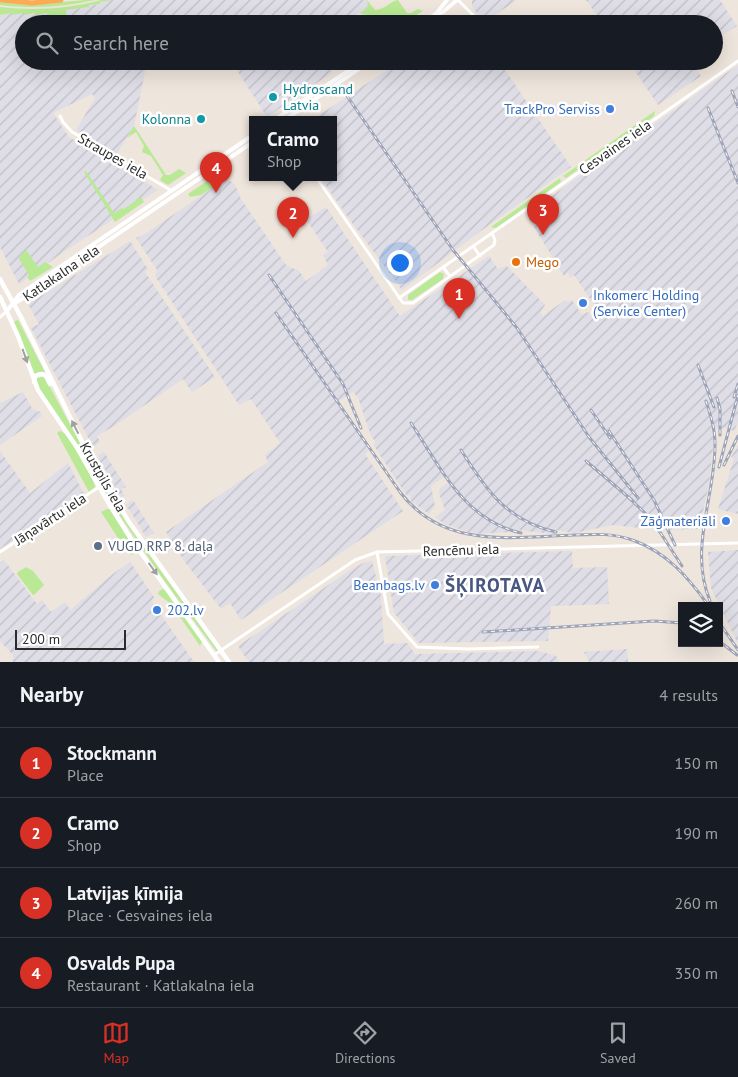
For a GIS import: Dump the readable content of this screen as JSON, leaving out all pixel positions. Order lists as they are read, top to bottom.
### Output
{
  "streets": {
    "main road": ["Krustpils iela"],
    "street": [
      "Cesvaines iela",
      "Straupes iela",
      "Katlakalna iela",
      "Jāņavārtu iela",
      "Rencēnu iela"
    ]
  },
  "crossings": [
    ["Straupes iela", "Katlakalna iela"],
    ["Katlakalna iela", "Krustpils iela"],
    ["Krustpils iela", "Jāņavārtu iela"],
    ["Krustpils iela", "Rencēnu iela"]
  ],
  "districts": ["ŠĶIROTAVA"],
  "places": [
    "Hydroscand Latvia",
    "TrackPro Serviss",
    "Kolonna",
    "Mego",
    "Inkomerc Holding (Service Center)",
    "Zāģmateriāli",
    "VUGD RRP 8. daļa",
    "Beanbags.lv",
    "202.lv"
  ],
  "scale_bar": "200 m",
  "page": {
    "search": "Search here",
    "popup": ["Cramo", "Shop"],
    "pins": [
      "4",
      "3",
      "2",
      "1"
    ],
    "scale": "200 m",
    "heading": ["Nearby", "4 results"],
    "list": [
      {
        "mark": "1",
        "name": "Stockmann",
        "note": "Place",
        "value": "150 m"
      },
      {
        "mark": "2",
        "name": "Cramo",
        "note": "Shop",
        "value": "190 m"
      },
      {
        "mark": "3",
        "name": "Latvijas ķīmija",
        "note": "Place · Cesvaines iela",
        "value": "260 m"
      },
      {
        "mark": "4",
        "name": "Osvalds Pupa",
        "note": "Restaurant · Katlakalna iela",
        "value": "350 m"
      }
    ],
    "nav": ["Map", "Directions", "Saved"]
  }
}
